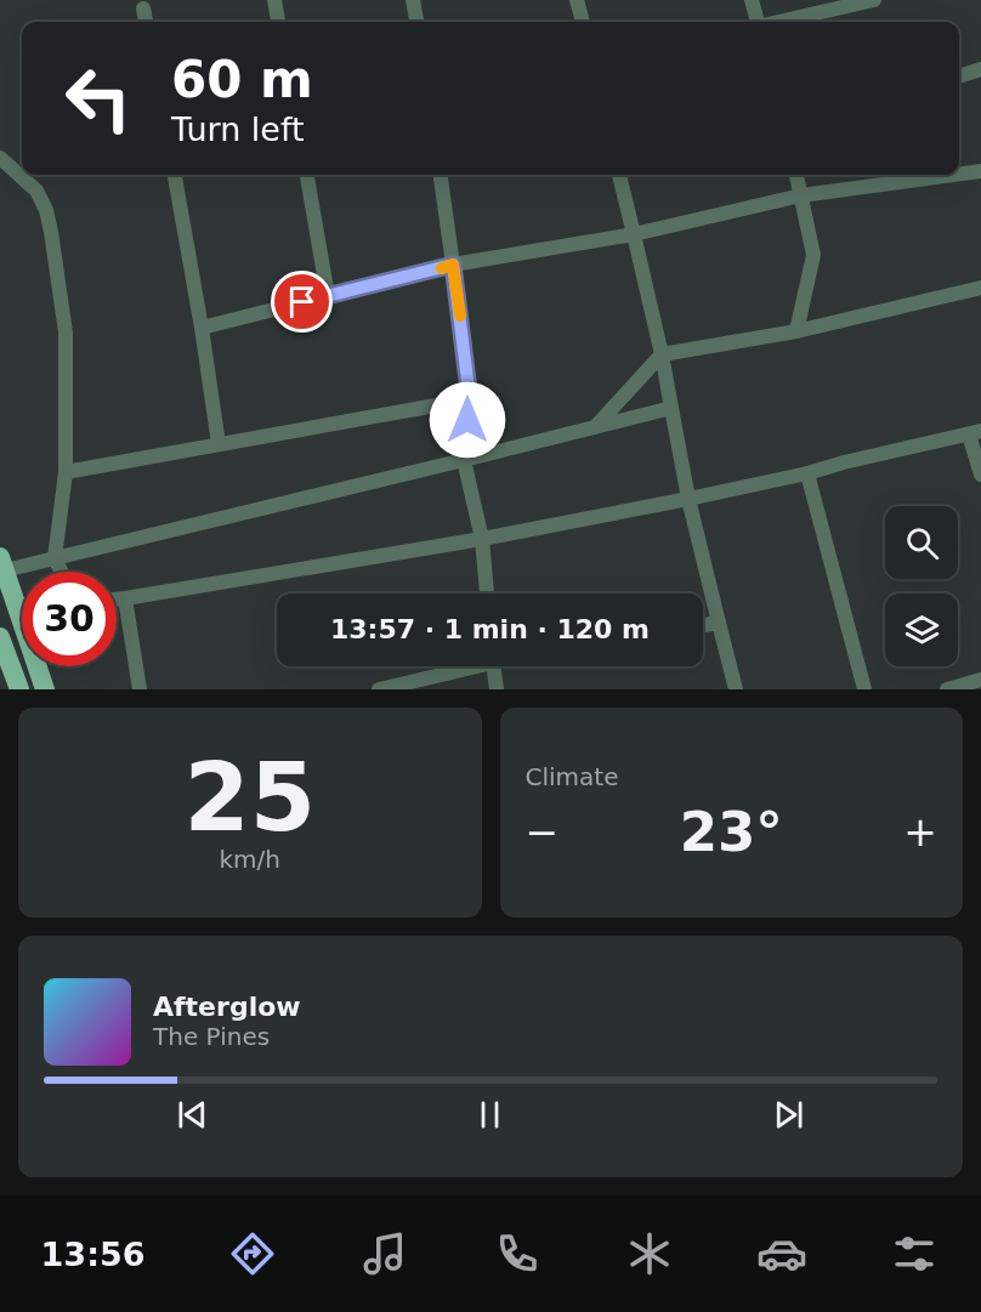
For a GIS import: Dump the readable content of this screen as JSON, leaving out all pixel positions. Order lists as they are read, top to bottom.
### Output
{
  "page": {
    "turn": ["60 m", "Turn left"],
    "limit": "30",
    "trip": "13:57 · 1 min · 120 m",
    "tile": [
      ["25", "km/h"],
      "Climate"
    ],
    "heat": ["−", "23°", "+"],
    "song": ["Afterglow", "The Pines"],
    "tabs": "13:56"
  }
}
